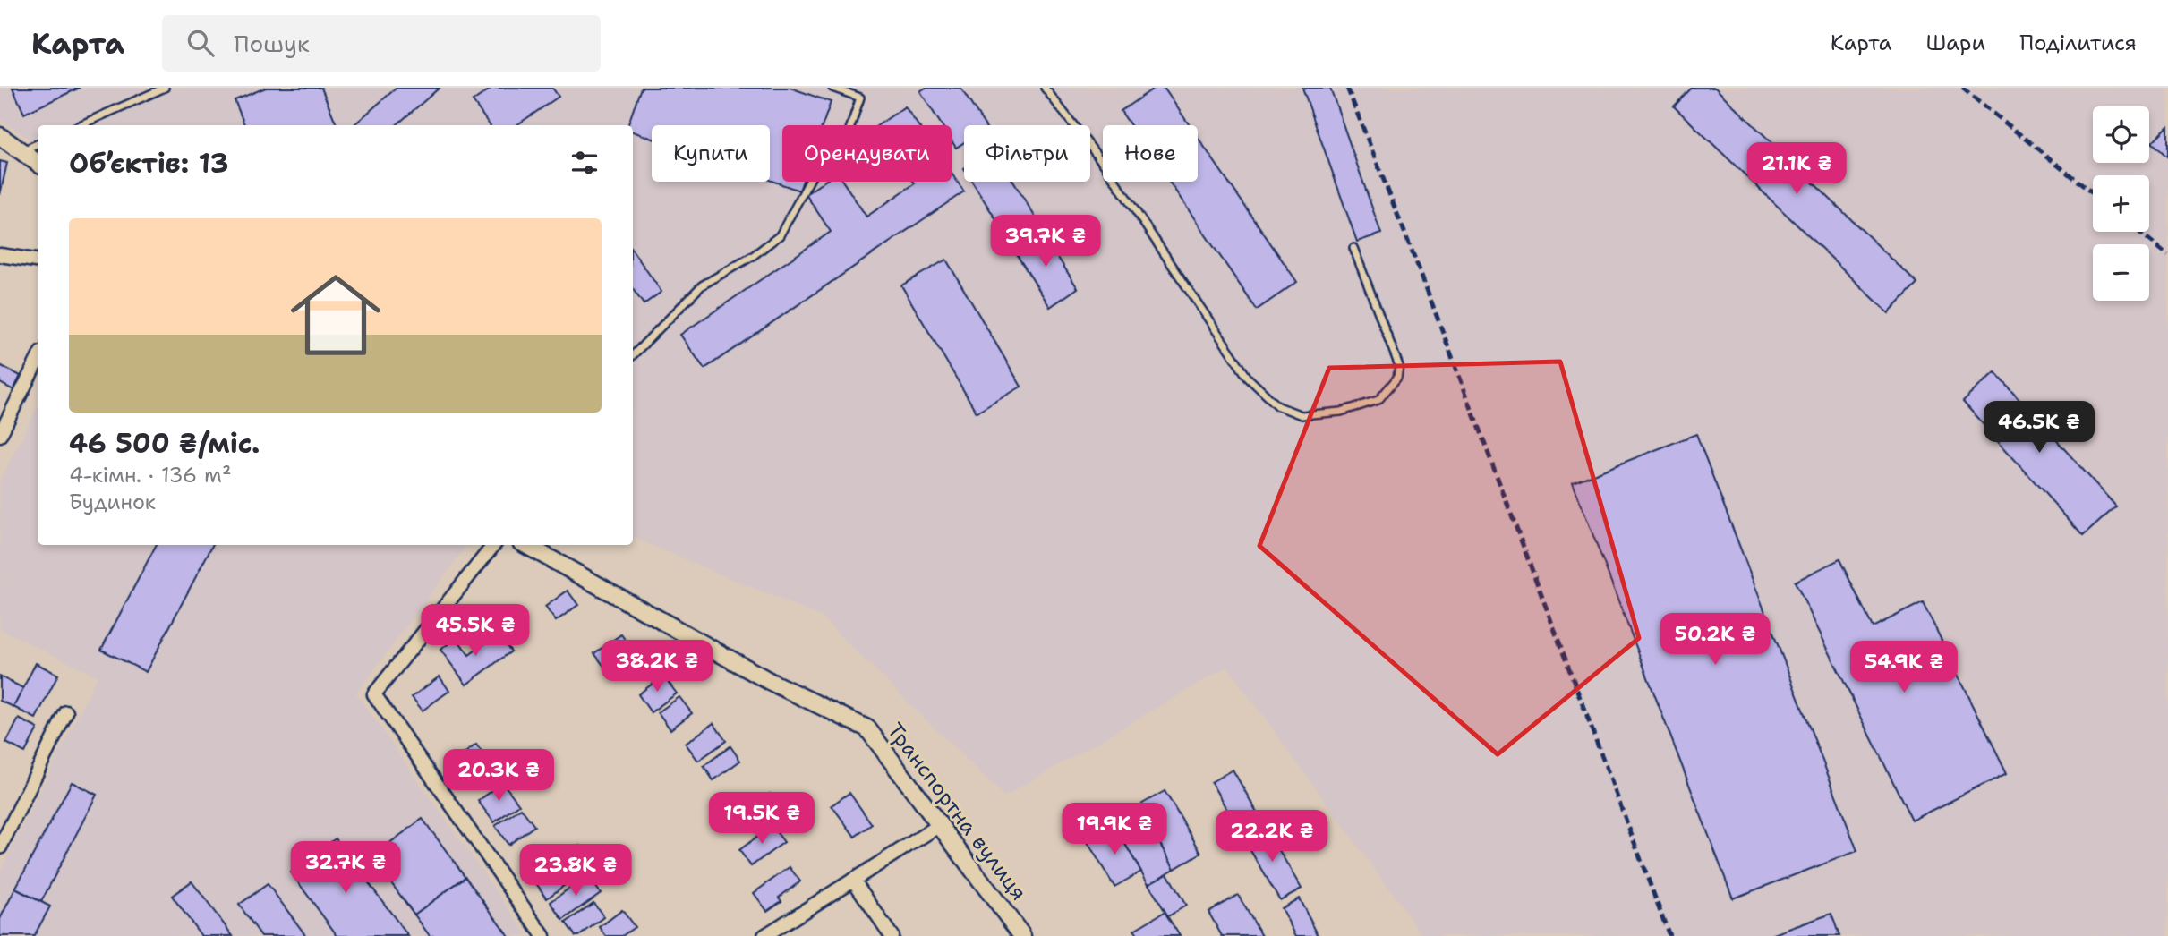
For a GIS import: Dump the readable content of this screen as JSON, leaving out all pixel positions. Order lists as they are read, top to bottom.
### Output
{
  "streets": {
    "street": ["Транспортна вулиця"]
  },
  "page": {
    "header": "Карта",
    "search": "Пошук",
    "nav": ["Карта", "Шари", "Поділитися"],
    "map_buttons": ["+", "−"],
    "chip": [
      "Купити",
      "Орендувати",
      "Фільтри",
      "Нове"
    ],
    "heading": "Об’єктів: 13",
    "price": [
      "21.1K ₴",
      "39.7K ₴",
      "46.5K ₴",
      "45.5K ₴",
      "50.2K ₴",
      "38.2K ₴",
      "54.9K ₴",
      "20.3K ₴",
      "19.5K ₴",
      "19.9K ₴",
      "22.2K ₴",
      "32.7K ₴",
      "23.8K ₴"
    ],
    "list": [
      {
        "name": "46 500 ₴/міс.",
        "note": "4-кімн. · 136 m² · Будинок"
      }
    ]
  }
}
